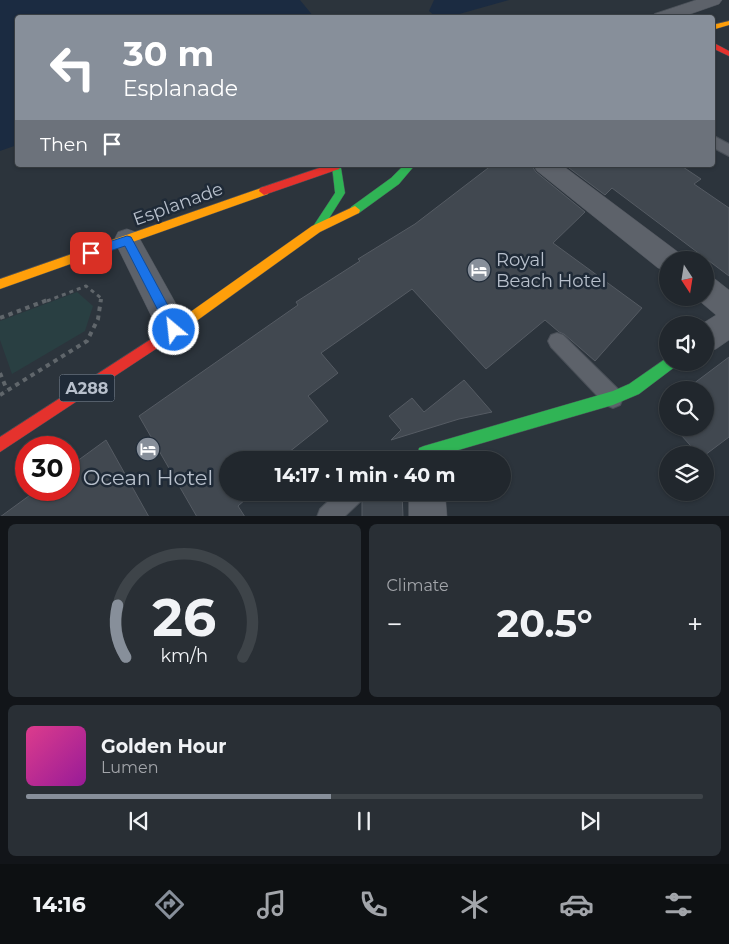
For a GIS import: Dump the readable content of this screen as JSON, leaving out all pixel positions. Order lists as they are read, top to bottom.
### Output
{
  "streets": {
    "main road": ["Esplanade", "A288"]
  },
  "places": {
    "hotel": ["Royal Beach Hotel", "Ocean Hotel"]
  },
  "north": "bottom",
  "page": {
    "turn": ["30 m", "Esplanade"],
    "then": "Then",
    "limit": "30",
    "trip": "14:17 · 1 min · 40 m",
    "tile": "Climate",
    "heat": ["−", "20.5°", "+"],
    "song": ["Golden Hour", "Lumen"],
    "tabs": "14:16",
    "gauge": ["26", "km/h"]
  }
}
